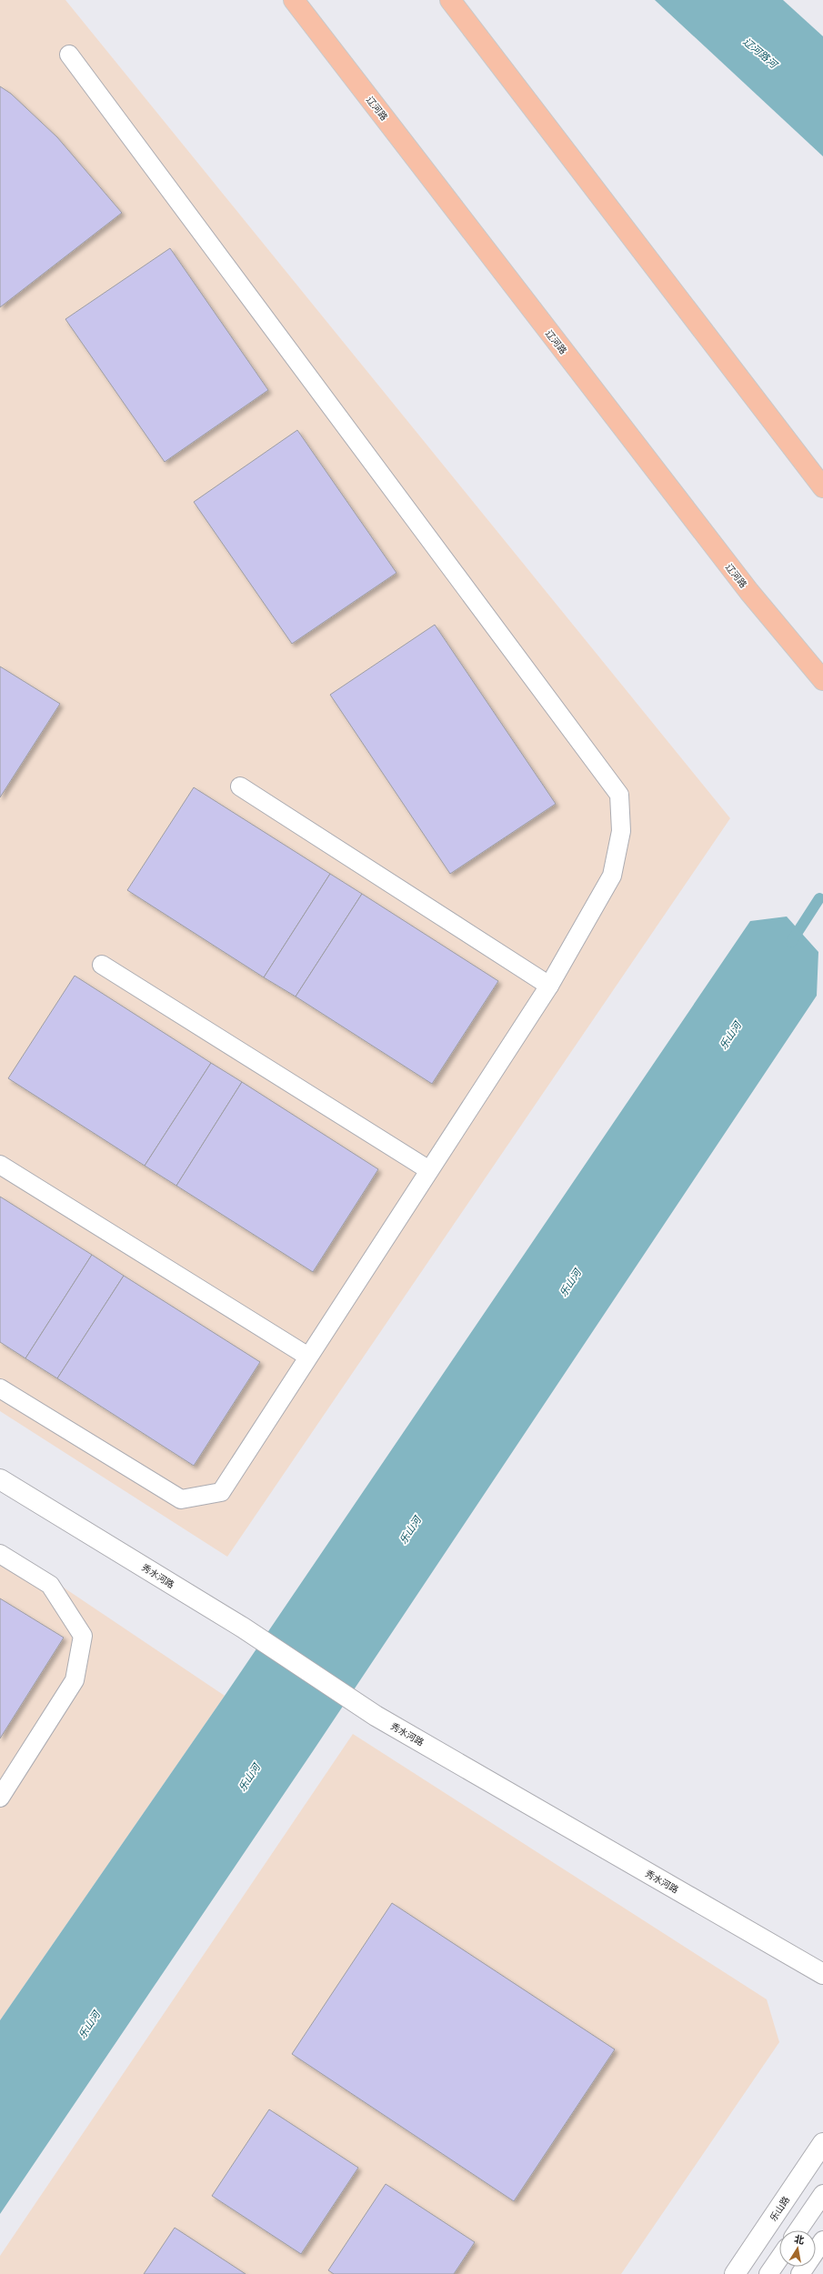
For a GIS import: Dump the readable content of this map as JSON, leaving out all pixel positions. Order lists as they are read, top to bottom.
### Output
{
  "streets": {
    "main road": ["辽河路"],
    "street": ["秀水河路", "乐山路"]
  },
  "water": ["辽河路河", "乐山河"],
  "north": "top"
}
